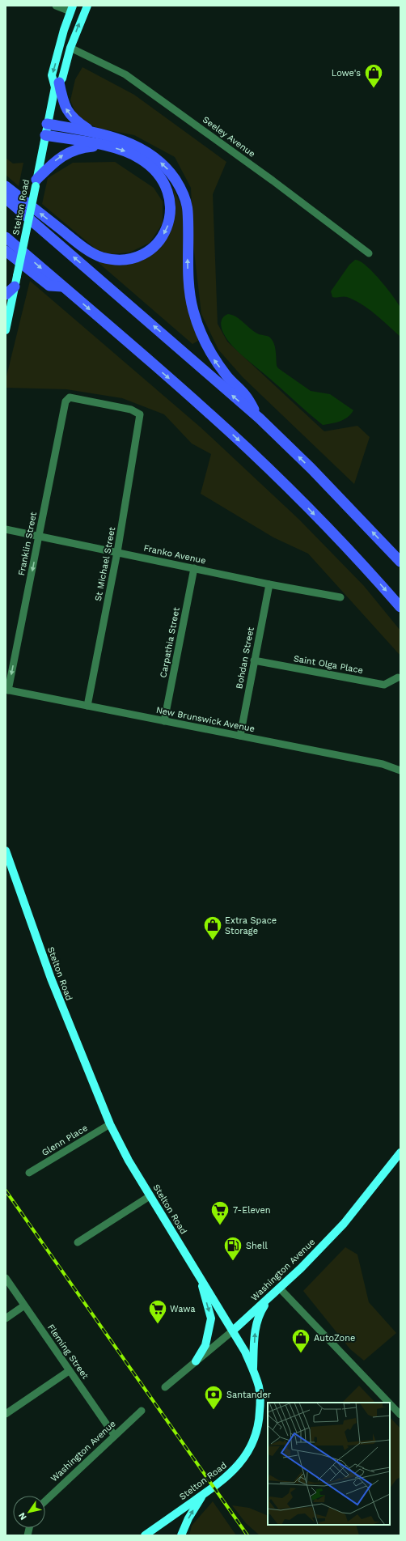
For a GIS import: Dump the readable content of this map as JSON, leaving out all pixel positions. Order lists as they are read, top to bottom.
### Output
{
  "streets": {
    "main road": ["Stelton Road", "Washington Avenue"],
    "street": [
      "Seeley Avenue",
      "Franklin Street",
      "Franko Avenue",
      "St Michael Street",
      "Carpathia Street",
      "Bohdan Street",
      "Saint Olga Place",
      "New Brunswick Avenue",
      "Glenn Place",
      "Fleming Street"
    ]
  },
  "crossings": [
    ["Seeley Avenue", "Stelton Road"],
    ["Stelton Road", "Glenn Place"],
    ["Stelton Road", "Washington Avenue"],
    ["Franklin Street", "Franko Avenue"],
    ["Franklin Street", "St Michael Street"],
    ["Franklin Street", "New Brunswick Avenue"],
    ["Franko Avenue", "St Michael Street"],
    ["Franko Avenue", "Carpathia Street"],
    ["Franko Avenue", "Bohdan Street"],
    ["St Michael Street", "New Brunswick Avenue"],
    ["Carpathia Street", "New Brunswick Avenue"],
    ["Bohdan Street", "Saint Olga Place"],
    ["Bohdan Street", "New Brunswick Avenue"],
    ["Washington Avenue", "Fleming Street"]
  ],
  "one_way": ["Franklin Street"],
  "places": {
    "shop": ["Lowe's", "Extra Space Storage", "AutoZone"],
    "supermarket": ["7-Eleven", "Wawa"],
    "fuel station": ["Shell"],
    "bank": ["Santander"]
  },
  "north": "bottom left"
}
